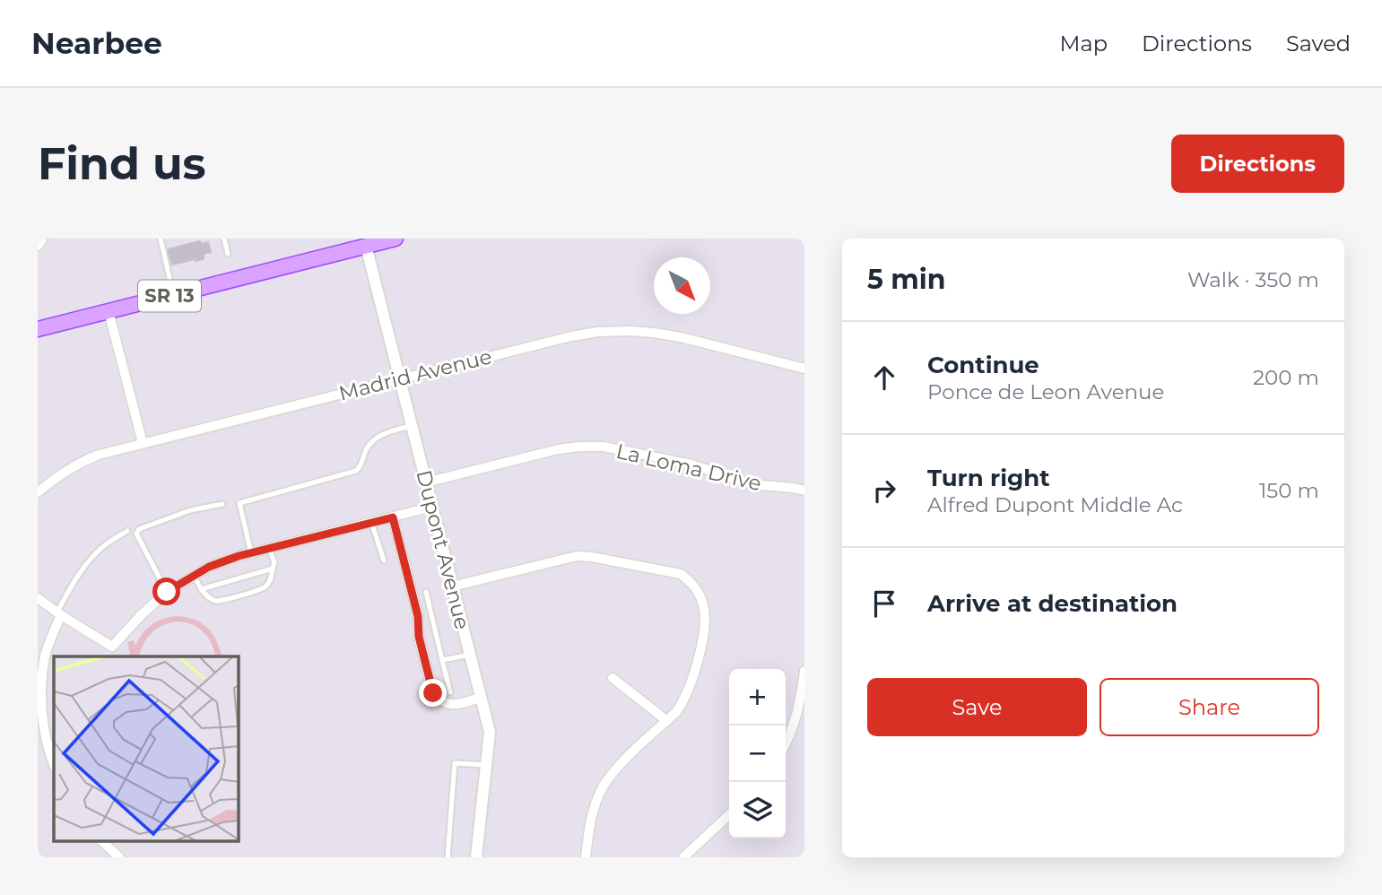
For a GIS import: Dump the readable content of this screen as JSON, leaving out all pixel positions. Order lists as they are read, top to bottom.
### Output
{
  "streets": {
    "main road": ["SR 13"],
    "street": ["Madrid Avenue", "La Loma Drive", "Dupont Avenue"]
  },
  "crossings": [
    ["SR 13", "Dupont Avenue"],
    ["Madrid Avenue", "Dupont Avenue"],
    ["La Loma Drive", "Dupont Avenue"]
  ],
  "north": "bottom right",
  "page": {
    "header": "Nearbee",
    "nav": ["Map", "Directions", "Saved"],
    "buttons": [
      "Directions",
      ["Save", "Share"]
    ],
    "title": "Find us",
    "heading": ["5 min", "Walk · 350 m"],
    "list": [
      ["Continue", "Ponce de Leon Avenue", "200 m"],
      ["Turn right", "Alfred Dupont Middle Ac", "150 m"],
      "Arrive at destination"
    ],
    "map_buttons": ["+", "−"]
  }
}
